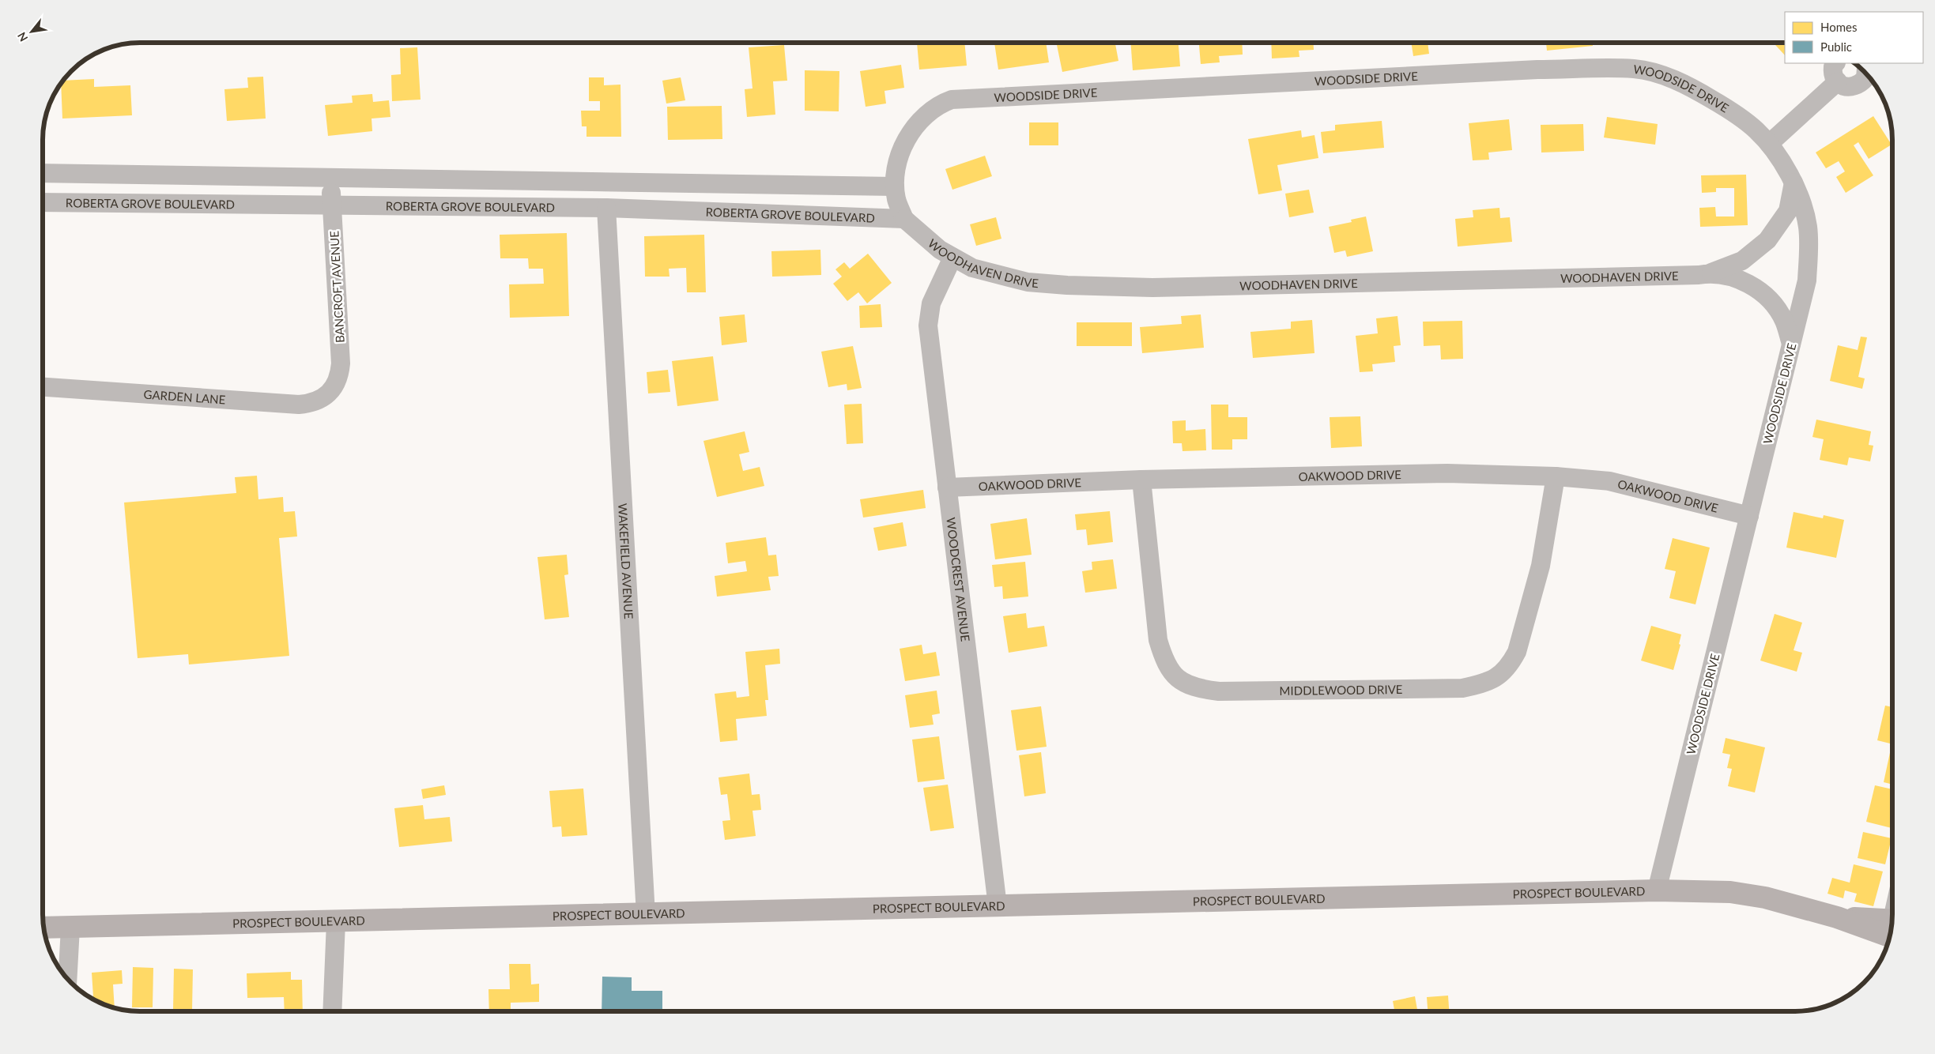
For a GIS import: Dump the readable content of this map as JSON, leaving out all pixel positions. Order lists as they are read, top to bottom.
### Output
{
  "streets": {
    "main road": ["PROSPECT BOULEVARD"],
    "street": [
      "WOODSIDE DRIVE",
      "ROBERTA GROVE BOULEVARD",
      "WOODHAVEN DRIVE",
      "BANCROFT AVENUE",
      "GARDEN LANE",
      "OAKWOOD DRIVE",
      "WAKEFIELD AVENUE",
      "WOODCREST AVENUE",
      "MIDDLEWOOD DRIVE"
    ]
  },
  "crossings": [
    ["WOODSIDE DRIVE", "ROBERTA GROVE BOULEVARD"],
    ["WOODSIDE DRIVE", "WOODHAVEN DRIVE"],
    ["WOODSIDE DRIVE", "OAKWOOD DRIVE"],
    ["WOODSIDE DRIVE", "PROSPECT BOULEVARD"],
    ["ROBERTA GROVE BOULEVARD", "WOODHAVEN DRIVE"],
    ["ROBERTA GROVE BOULEVARD", "BANCROFT AVENUE"],
    ["ROBERTA GROVE BOULEVARD", "WAKEFIELD AVENUE"],
    ["WOODHAVEN DRIVE", "WOODCREST AVENUE"],
    ["BANCROFT AVENUE", "GARDEN LANE"],
    ["OAKWOOD DRIVE", "WOODCREST AVENUE"],
    ["OAKWOOD DRIVE", "MIDDLEWOOD DRIVE"],
    ["WAKEFIELD AVENUE", "PROSPECT BOULEVARD"],
    ["WOODCREST AVENUE", "PROSPECT BOULEVARD"]
  ],
  "legend": ["Homes", "Public"],
  "north": "bottom left"
}
